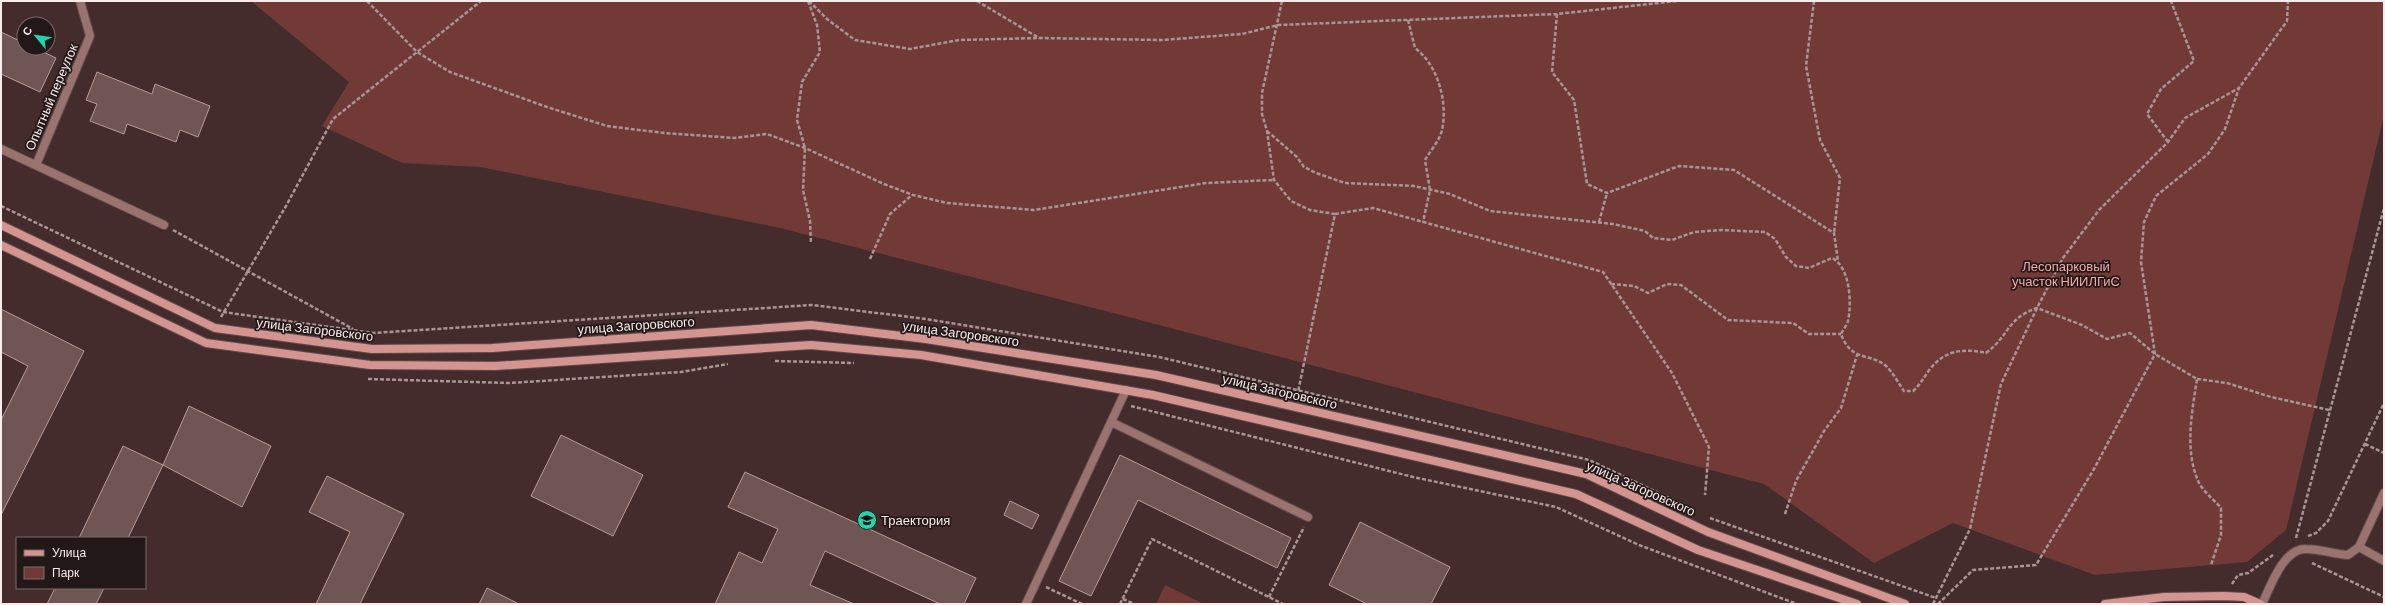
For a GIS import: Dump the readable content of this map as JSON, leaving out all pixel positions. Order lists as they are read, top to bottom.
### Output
{
  "streets": {
    "street": ["Опытный переулок", "улица Загоровского"]
  },
  "parks": ["Лесопарковый участок НИИЛГиС"],
  "places": {
    "school or university": ["Траектория"]
  },
  "legend": ["Улица", "Парк"],
  "north": "top left"
}
